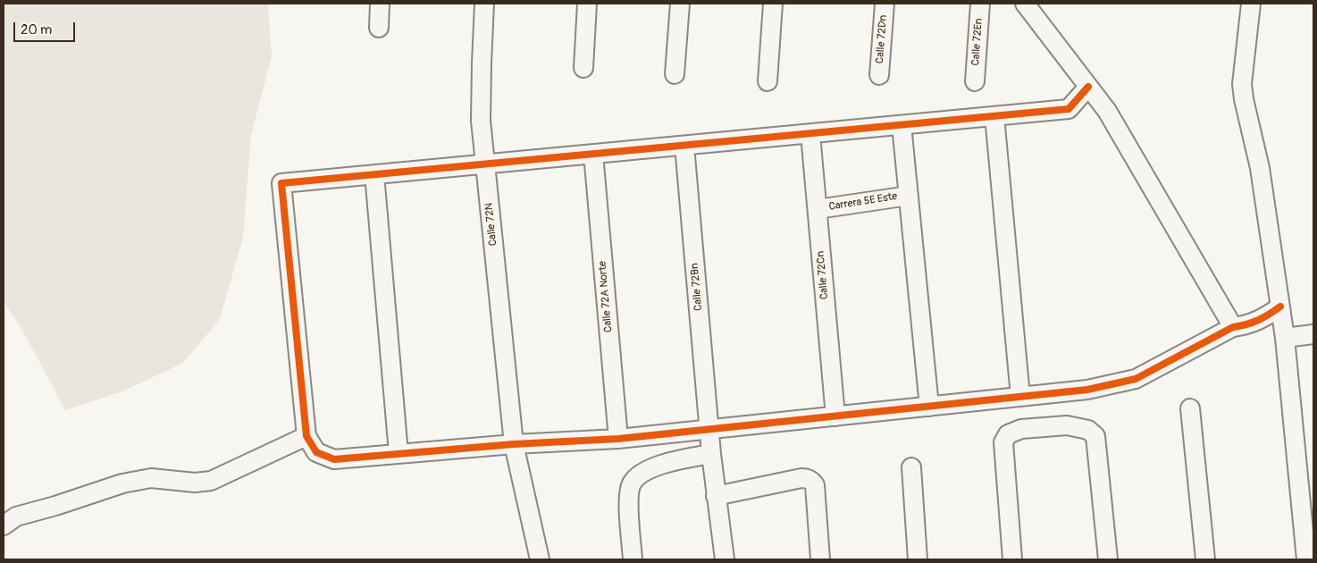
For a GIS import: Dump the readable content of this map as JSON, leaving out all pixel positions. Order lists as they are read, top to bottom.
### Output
{
  "streets": {
    "street": [
      "Calle 72Dn",
      "Calle 72En",
      "Carrera 5E Este",
      "Calle 72N",
      "Calle 72Cn",
      "Calle 72Bn",
      "Calle 72A Norte"
    ]
  },
  "crossings": [
    ["Carrera 5E Este", "Calle 72Cn"]
  ],
  "scale_bar": "20 m"
}
